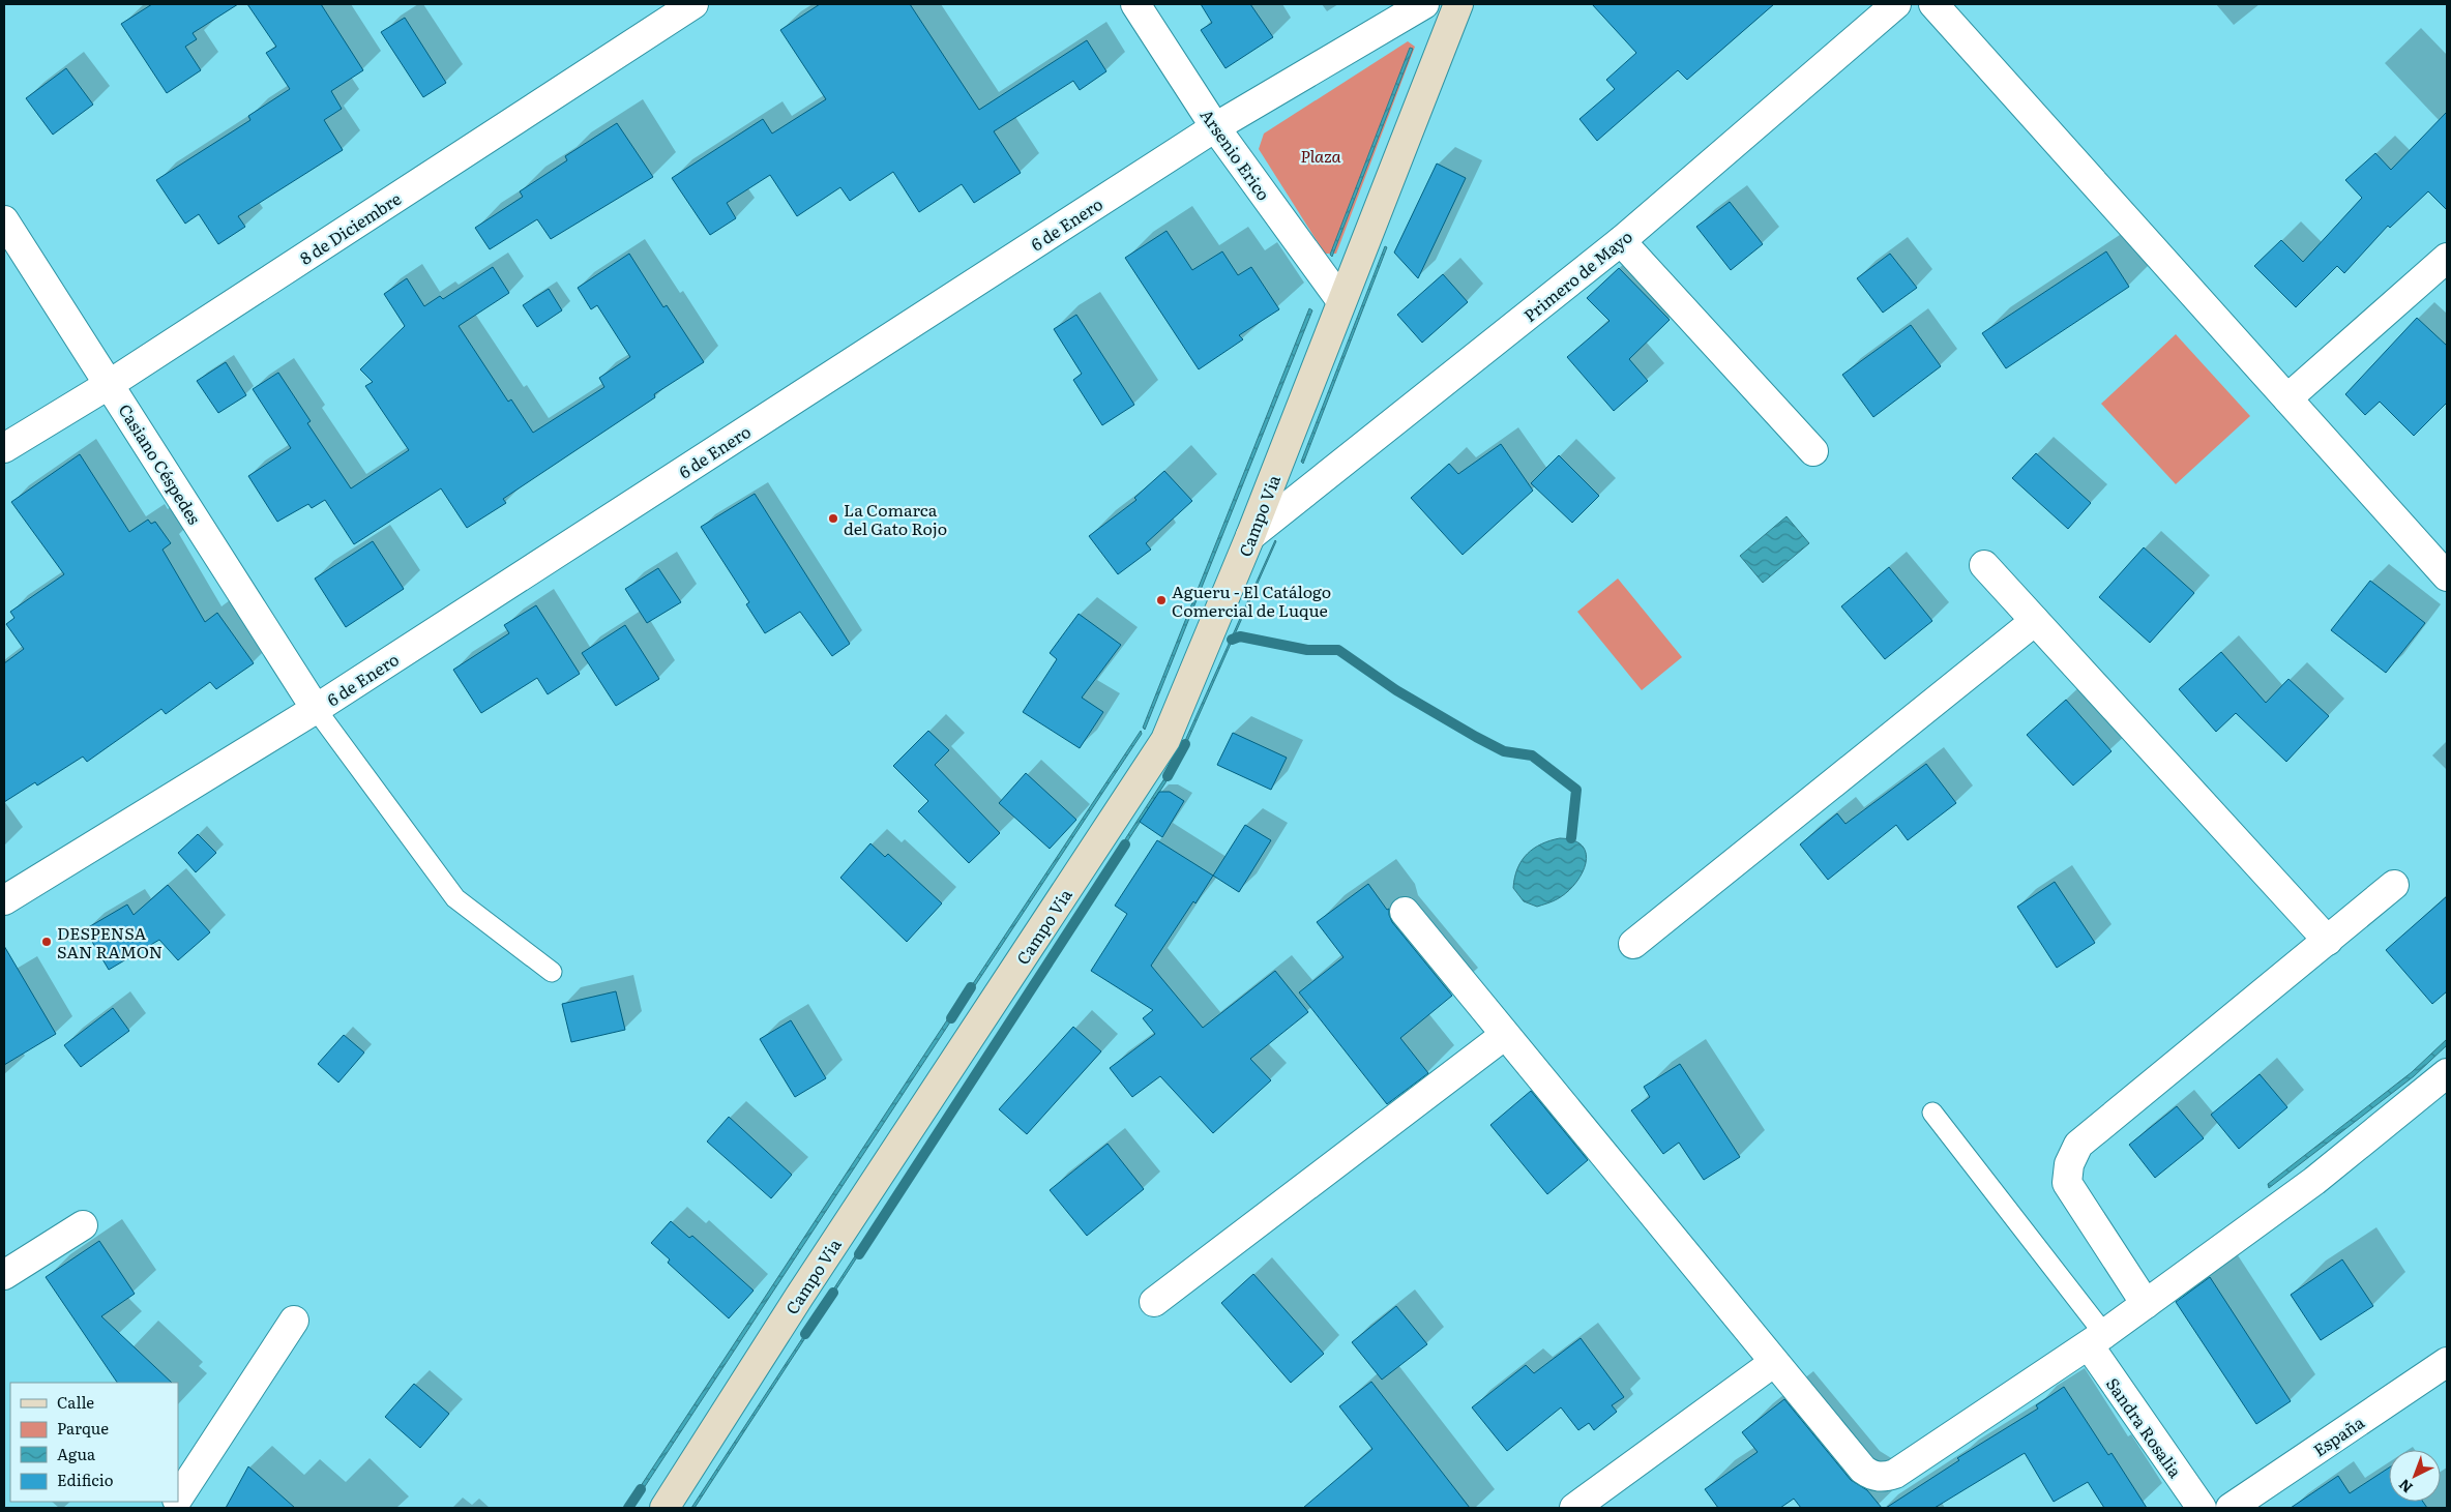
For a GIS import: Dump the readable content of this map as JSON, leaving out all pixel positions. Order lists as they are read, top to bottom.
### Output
{
  "streets": {
    "street": [
      "Arsenio Erico",
      "6 de Enero",
      "8 de Diciembre",
      "Primero de Mayo",
      "Casiano Céspedes",
      "Campo Via",
      "Sandra Rosalia",
      "España"
    ]
  },
  "crossings": [
    ["Arsenio Erico", "6 de Enero"],
    ["Arsenio Erico", "Campo Via"],
    ["6 de Enero", "Casiano Céspedes"],
    ["8 de Diciembre", "Casiano Céspedes"],
    ["Primero de Mayo", "Campo Via"]
  ],
  "parks": ["Plaza"],
  "places": ["La Comarca del Gato Rojo", "Agueru - El Catálogo Comercial de Luque", "DESPENSA SAN RAMON"],
  "legend": [
    "Calle",
    "Parque",
    "Agua",
    "Edificio"
  ],
  "north": "bottom left"
}
